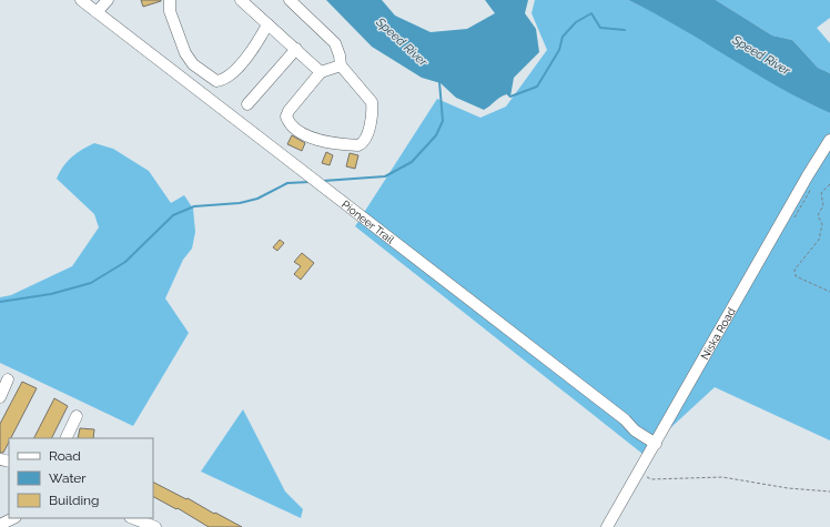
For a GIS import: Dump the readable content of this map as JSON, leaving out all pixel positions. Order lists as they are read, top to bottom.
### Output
{
  "streets": {
    "street": ["Pioneer Trail", "Niska Road"]
  },
  "crossings": [
    ["Pioneer Trail", "Niska Road"]
  ],
  "water": ["Speed River"],
  "legend": ["Road", "Water", "Building"]
}
